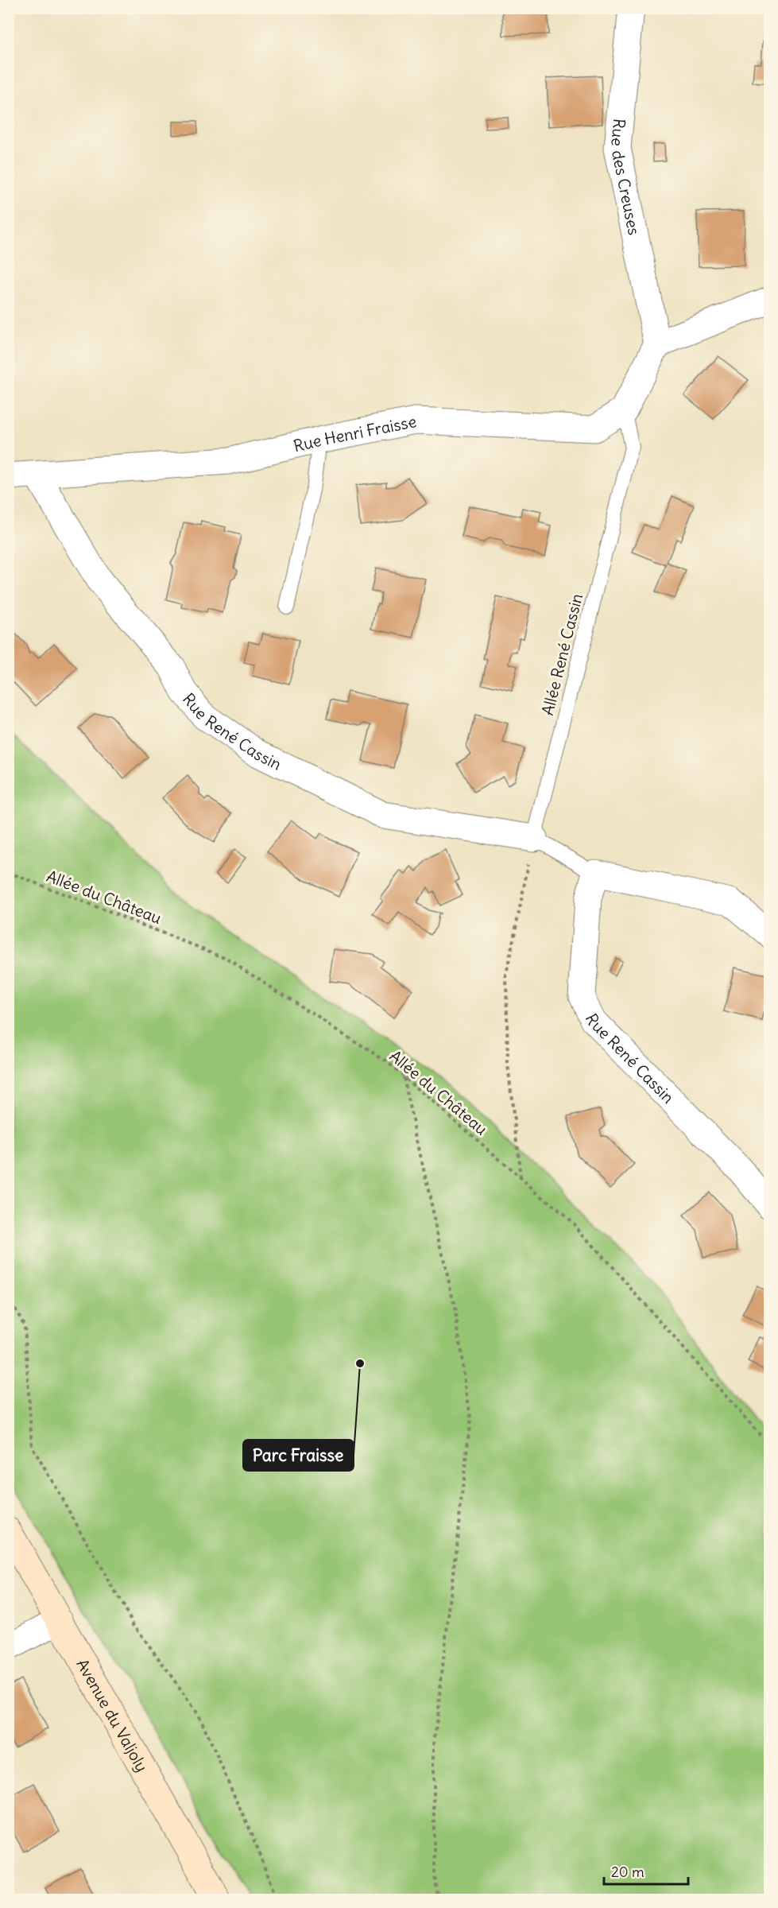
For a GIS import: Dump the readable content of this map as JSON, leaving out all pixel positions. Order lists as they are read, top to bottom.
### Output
{
  "streets": {
    "main road": ["Avenue du Valjoly"],
    "street": ["Rue des Creuses", "Rue Henri Fraisse", "Rue René Cassin"],
    "lane": ["Allée René Cassin"],
    "path": ["Allée du Château"]
  },
  "crossings": [
    ["Rue Henri Fraisse", "Allée René Cassin"],
    ["Rue Henri Fraisse", "Rue René Cassin"],
    ["Allée René Cassin", "Rue René Cassin"]
  ],
  "places": ["Parc Fraisse"],
  "scale_bar": "20 m"
}
